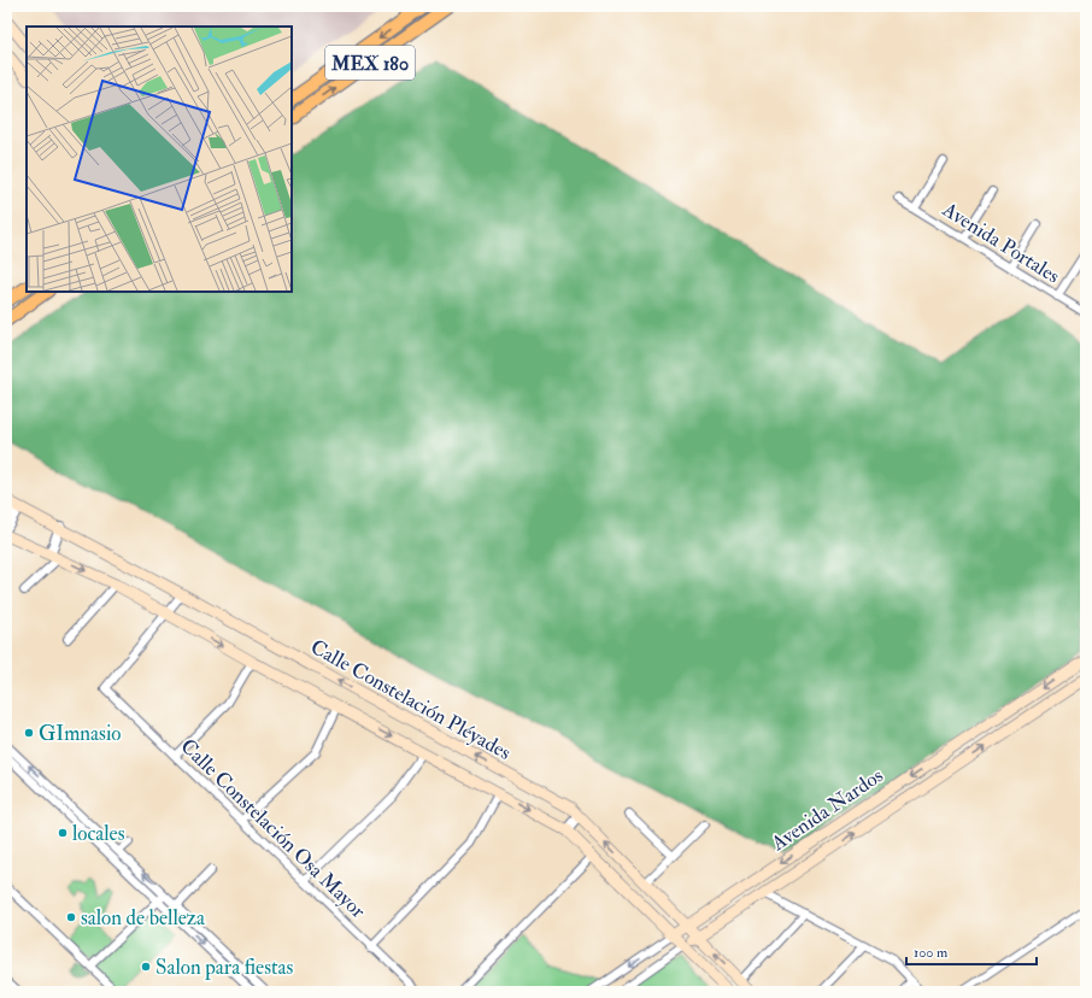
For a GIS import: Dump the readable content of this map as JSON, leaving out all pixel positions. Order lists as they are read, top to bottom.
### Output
{
  "streets": {
    "main road": ["MEX 180", "Calle Constelación Pléyades", "Avenida Nardos"],
    "street": ["Avenida Portales", "Calle Constelación Osa Mayor"]
  },
  "crossings": [
    ["Calle Constelación Pléyades", "Avenida Nardos"],
    ["Calle Constelación Pléyades", "Calle Constelación Osa Mayor"]
  ],
  "places": [
    "GImnasio",
    "locales",
    "salon de belleza",
    "Salon para fiestas"
  ],
  "scale_bar": "100 m"
}
